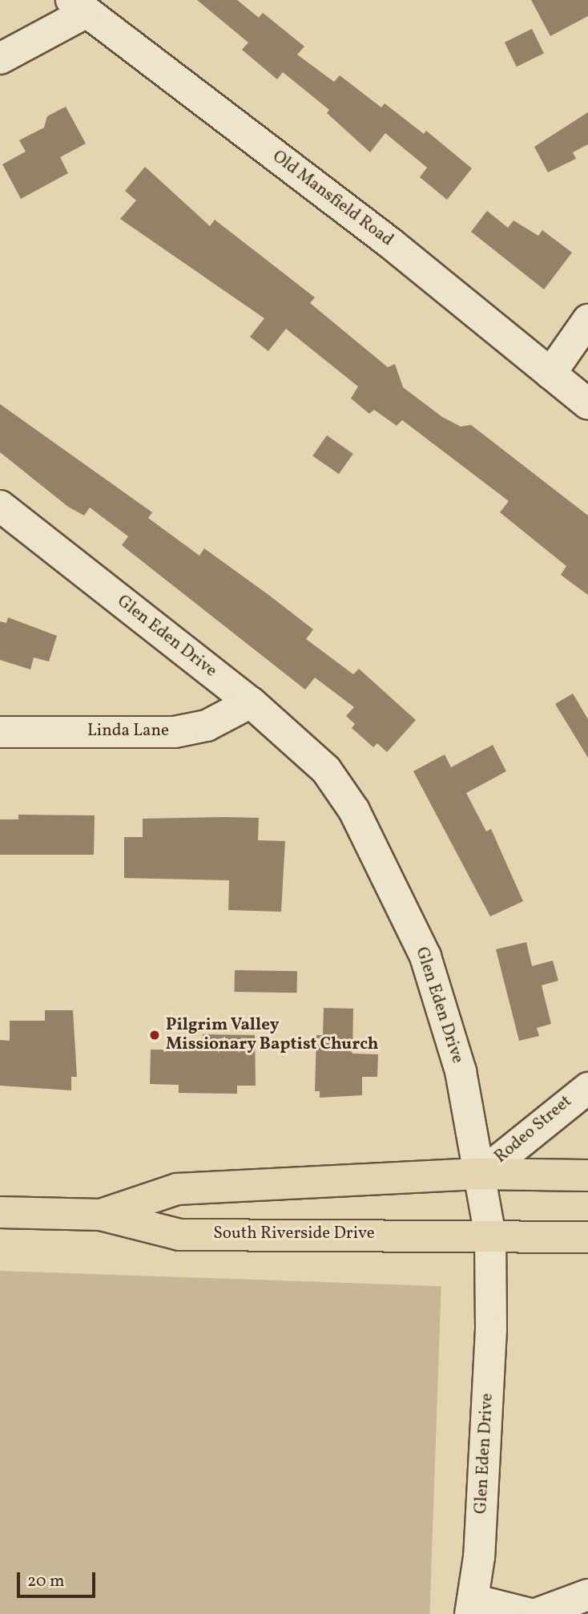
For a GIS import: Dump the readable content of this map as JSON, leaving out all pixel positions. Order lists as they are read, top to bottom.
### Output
{
  "streets": {
    "main road": ["South Riverside Drive"],
    "street": [
      "Old Mansfield Road",
      "Glen Eden Drive",
      "Linda Lane",
      "Rodeo Street"
    ]
  },
  "crossings": [
    ["Glen Eden Drive", "Linda Lane"],
    ["Glen Eden Drive", "Rodeo Street"],
    ["Glen Eden Drive", "South Riverside Drive"],
    ["Rodeo Street", "South Riverside Drive"]
  ],
  "places": ["Pilgrim Valley Missionary Baptist Church"],
  "scale_bar": "20 m"
}
